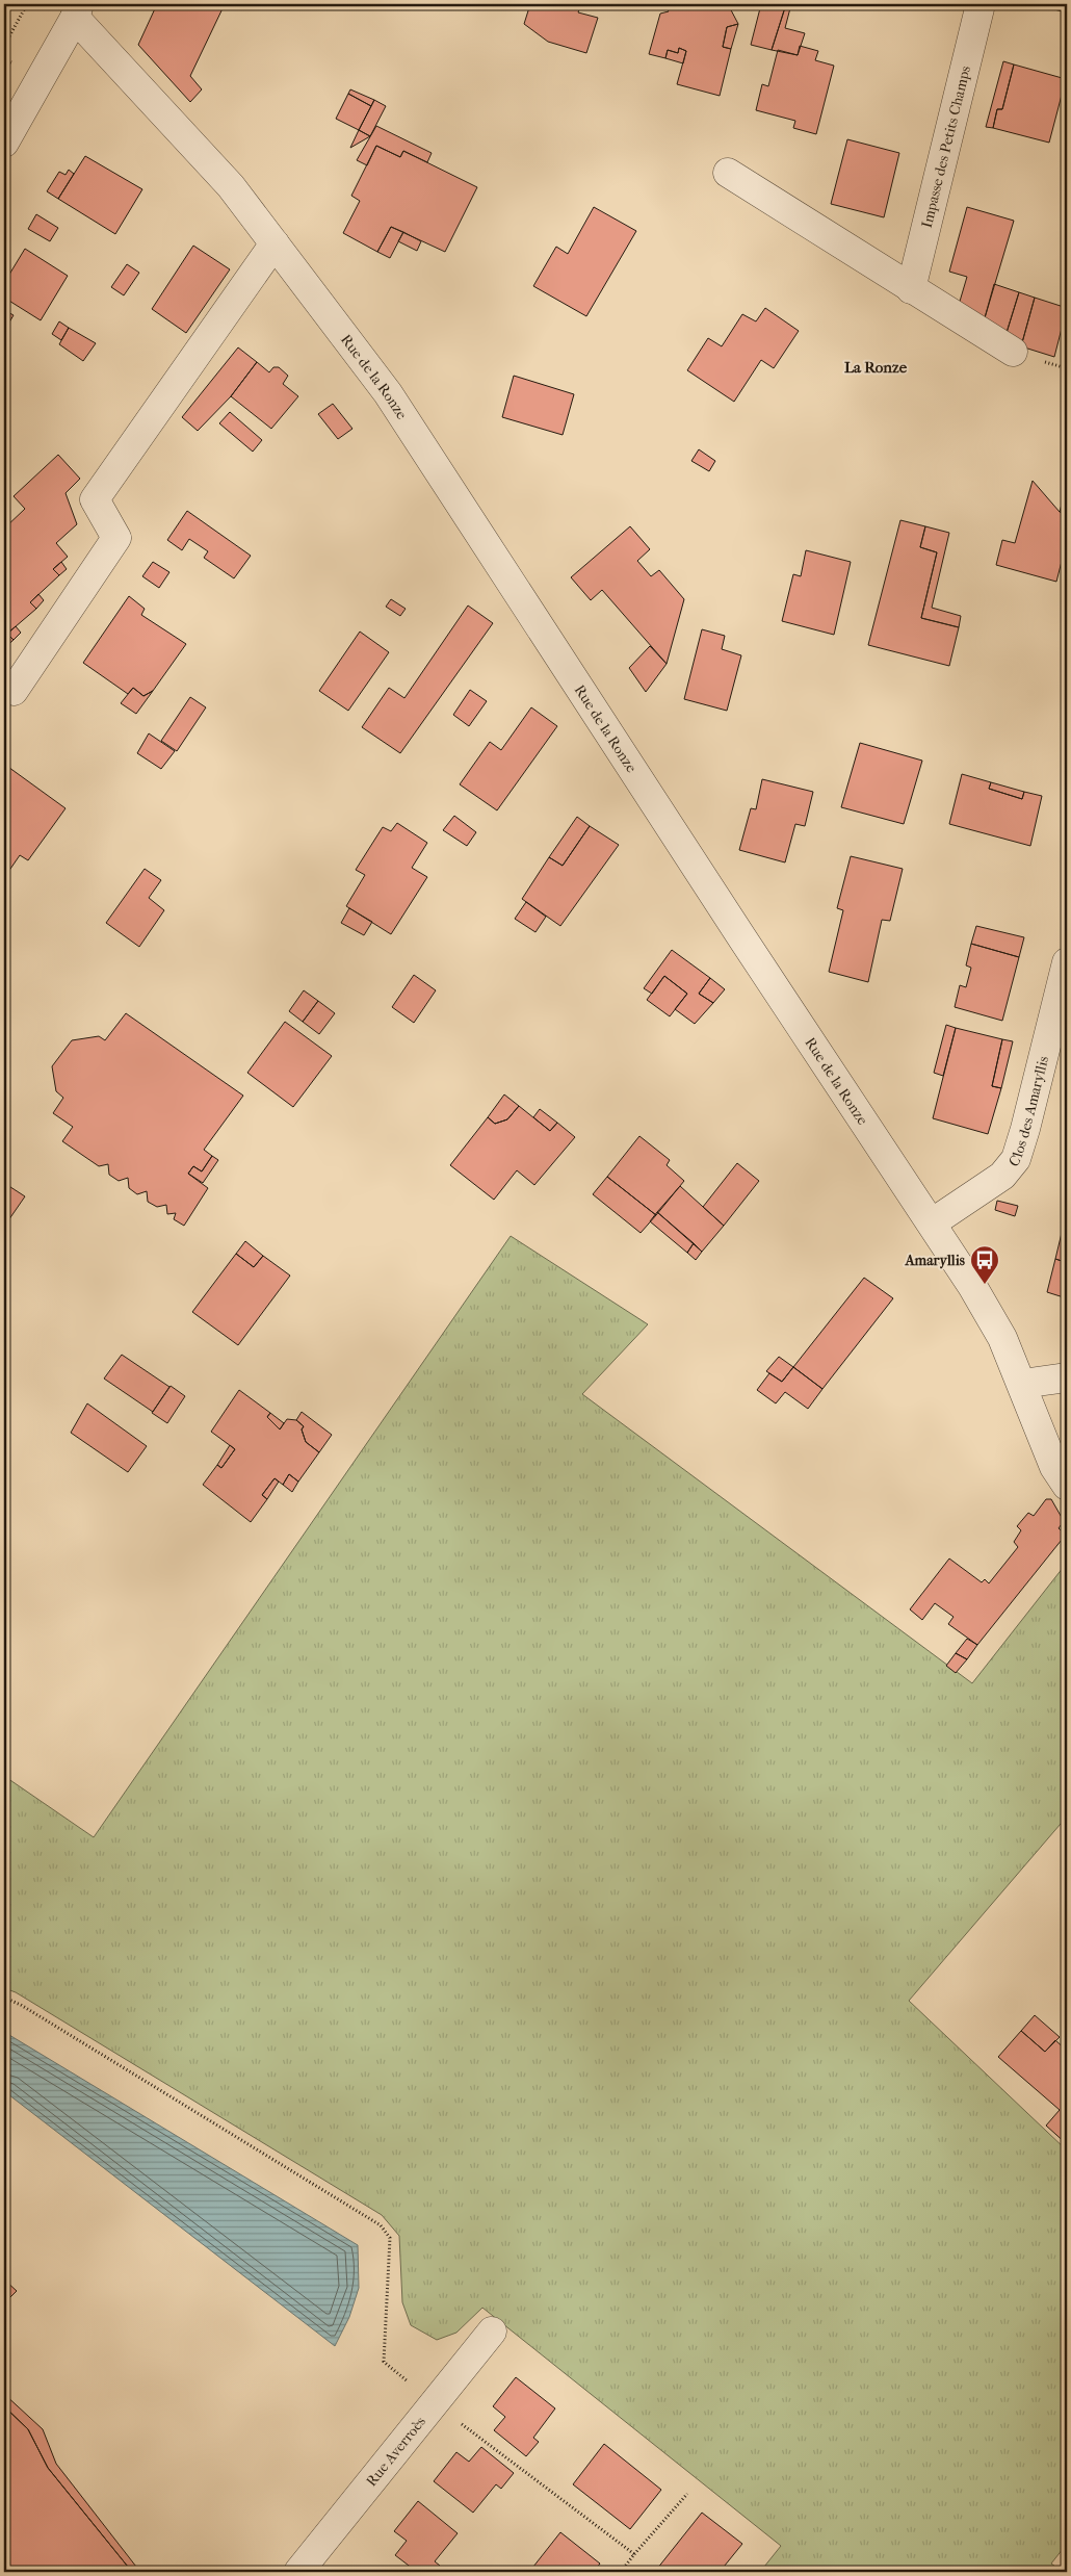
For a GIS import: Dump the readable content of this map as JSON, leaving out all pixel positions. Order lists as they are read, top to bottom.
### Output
{
  "streets": {
    "street": [
      "Impasse des Petits Champs",
      "Rue de la Ronze",
      "Clos des Amaryllis",
      "Rue Averroès"
    ]
  },
  "crossings": [
    ["Rue de la Ronze", "Clos des Amaryllis"]
  ],
  "districts": ["La Ronze"],
  "places": {
    "bus stop": ["Amaryllis"]
  }
}
